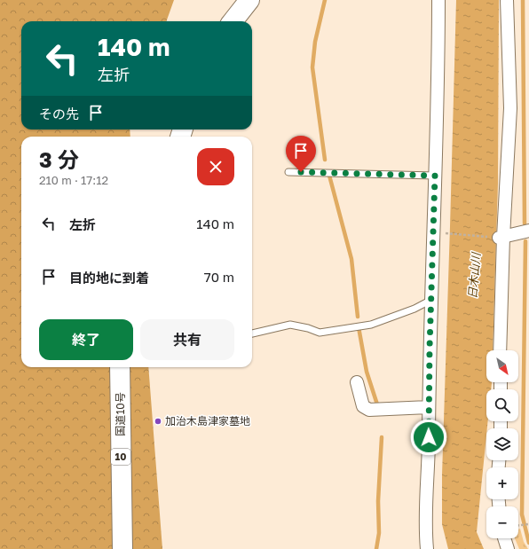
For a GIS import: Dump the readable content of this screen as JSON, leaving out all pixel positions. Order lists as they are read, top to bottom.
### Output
{
  "streets": {
    "highway": ["国道10号", "10"]
  },
  "water": ["日木山川"],
  "places": ["加治木島津家墓地"],
  "north": "bottom right",
  "page": {
    "turn": ["140 m", "左折"],
    "then": "その先",
    "heading": ["3 分", "210 m · 17:12"],
    "list": [
      {
        "name": "左折",
        "value": "140 m"
      },
      {
        "name": "目的地に到着",
        "value": "70 m"
      }
    ],
    "buttons": ["終了", "共有"],
    "map_buttons": ["+", "−"]
  }
}
